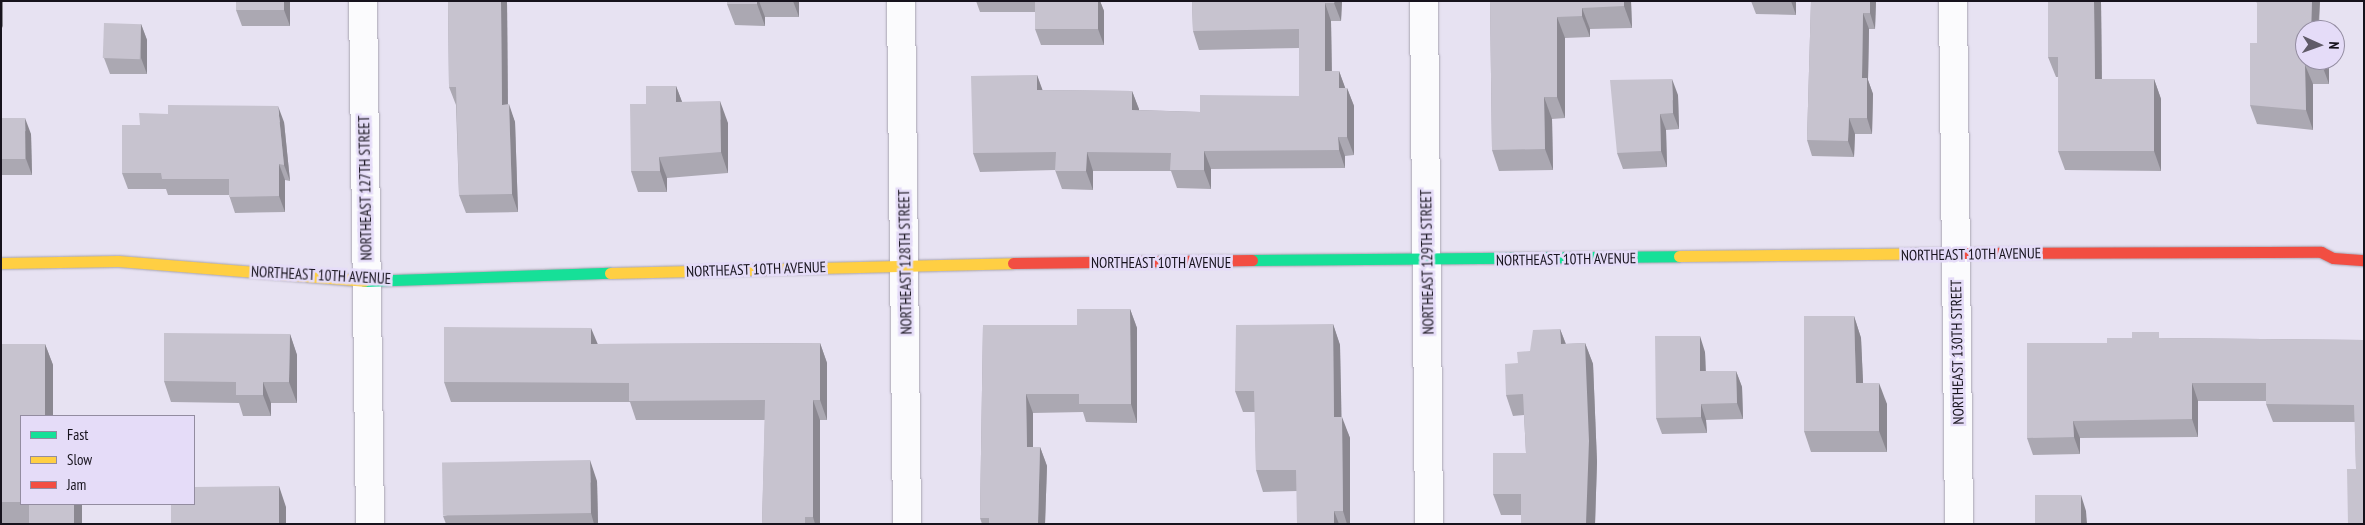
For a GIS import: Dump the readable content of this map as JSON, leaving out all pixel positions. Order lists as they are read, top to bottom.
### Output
{
  "streets": {
    "street": [
      "NORTHEAST 127TH STREET",
      "NORTHEAST 10TH AVENUE",
      "NORTHEAST 128TH STREET",
      "NORTHEAST 129TH STREET",
      "NORTHEAST 130TH STREET"
    ]
  },
  "crossings": [
    ["NORTHEAST 127TH STREET", "NORTHEAST 10TH AVENUE"],
    ["NORTHEAST 10TH AVENUE", "NORTHEAST 128TH STREET"],
    ["NORTHEAST 10TH AVENUE", "NORTHEAST 129TH STREET"],
    ["NORTHEAST 10TH AVENUE", "NORTHEAST 130TH STREET"]
  ],
  "legend": ["Fast", "Slow", "Jam"],
  "north": "right"
}
